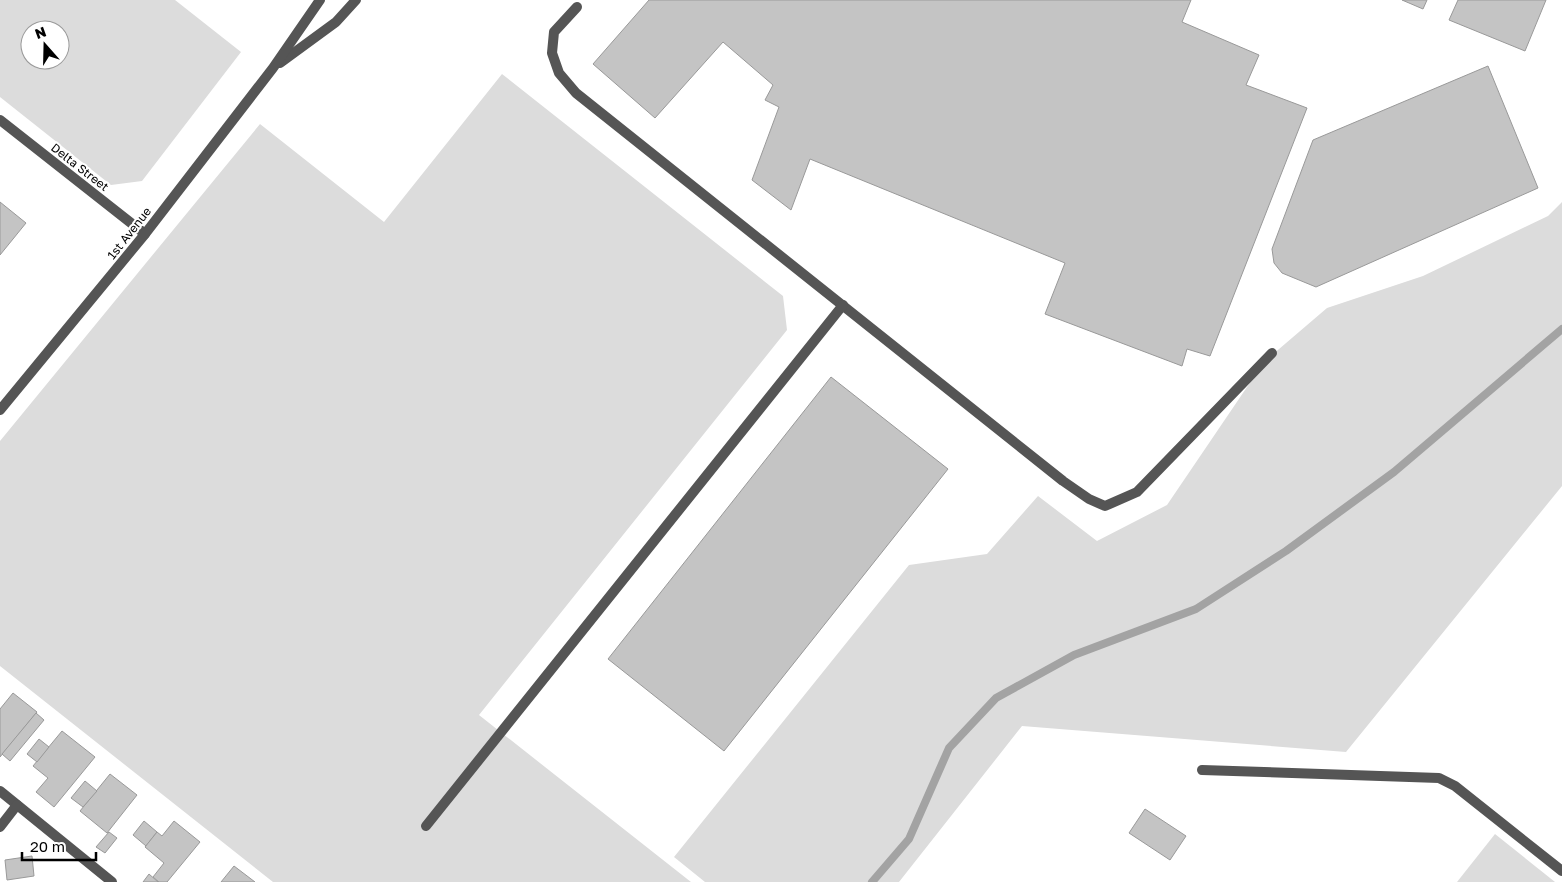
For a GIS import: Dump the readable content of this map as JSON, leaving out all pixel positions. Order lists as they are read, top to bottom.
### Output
{
  "streets": {
    "street": ["Delta Street", "1st Avenue"]
  },
  "crossings": [
    ["Delta Street", "1st Avenue"]
  ],
  "scale_bar": "20 m",
  "north": "top"
}
